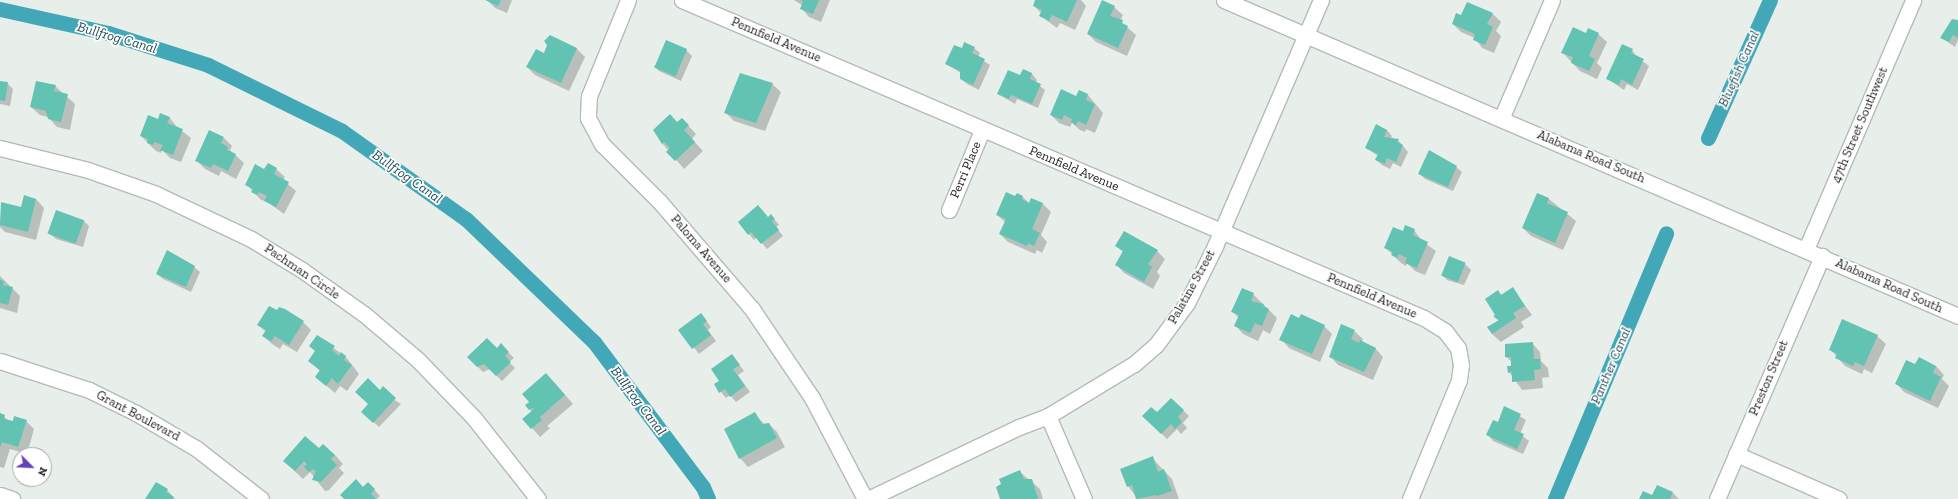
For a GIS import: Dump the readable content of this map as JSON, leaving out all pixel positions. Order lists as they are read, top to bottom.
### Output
{
  "streets": {
    "street": [
      "Pennfield Avenue",
      "47th Street Southwest",
      "Alabama Road South",
      "Perri Place",
      "Paloma Avenue",
      "Pachman Circle",
      "Palatine Street",
      "Preston Street",
      "Grant Boulevard"
    ]
  },
  "crossings": [
    ["Pennfield Avenue", "Perri Place"],
    ["Pennfield Avenue", "Palatine Street"],
    ["47th Street Southwest", "Alabama Road South"],
    ["Alabama Road South", "Palatine Street"],
    ["Alabama Road South", "Preston Street"],
    ["Paloma Avenue", "Palatine Street"]
  ],
  "water": ["Bullfrog Canal", "Bluefish Canal", "Panther Canal"],
  "north": "bottom right"
}
